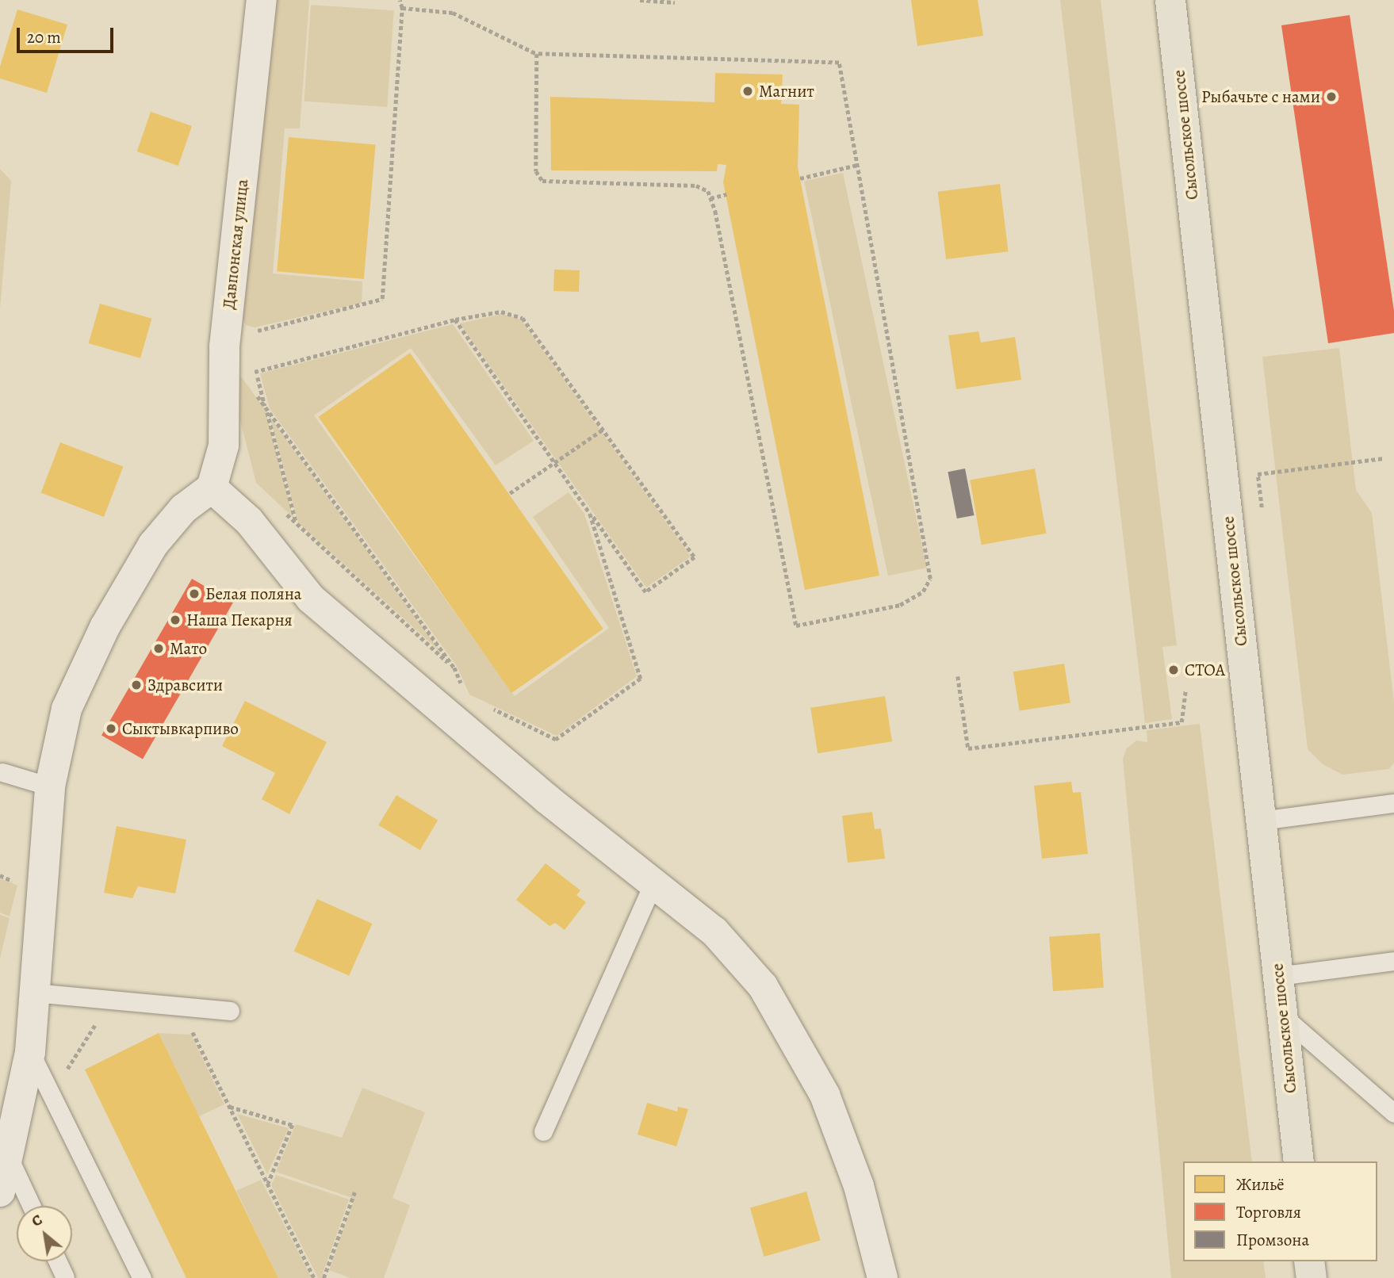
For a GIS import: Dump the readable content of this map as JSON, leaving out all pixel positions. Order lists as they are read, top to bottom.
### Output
{
  "streets": {
    "main road": ["Сысольское шоссе"],
    "street": ["Давпонская улица"]
  },
  "places": [
    "Магнит",
    "Рыбачьте с нами",
    "Белая поляна",
    "Наша Пекарня",
    "Мато",
    "СТОА",
    "Здравсити",
    "Сыктывкарпиво"
  ],
  "legend": ["Жильё", "Торговля", "Промзона"],
  "scale_bar": "20 m",
  "north": "top left"
}
